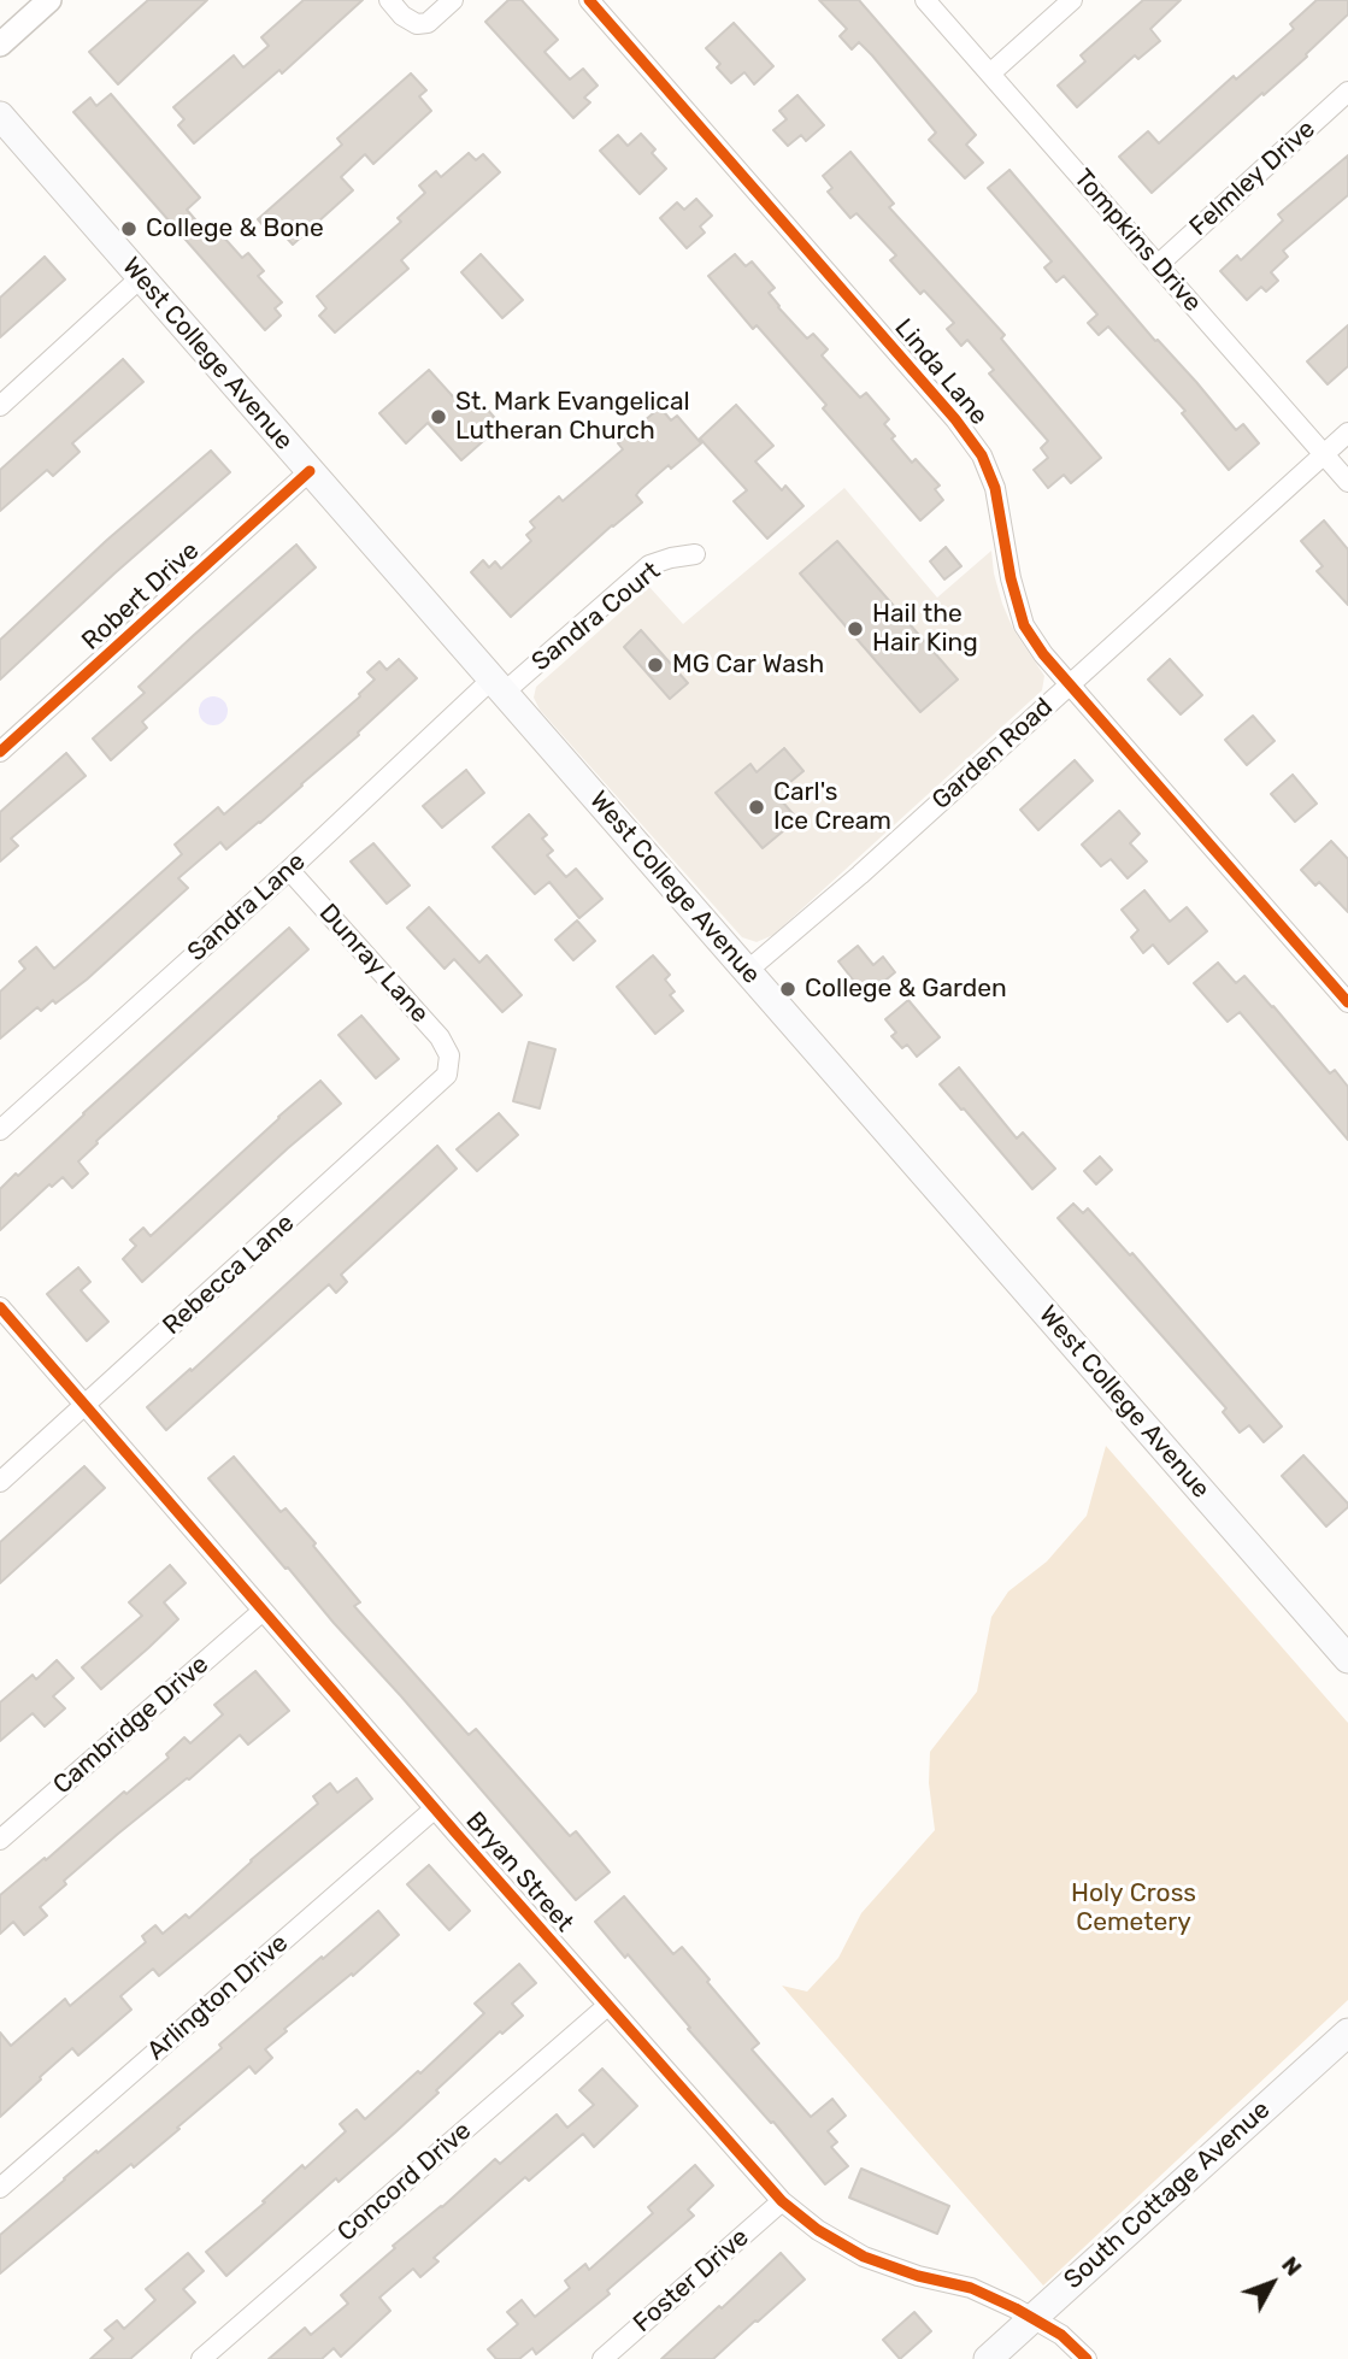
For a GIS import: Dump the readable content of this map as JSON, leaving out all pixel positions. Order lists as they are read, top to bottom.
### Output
{
  "streets": {
    "main road": ["West College Avenue", "South Cottage Avenue"],
    "street": [
      "Felmley Drive",
      "Tompkins Drive",
      "Linda Lane",
      "Robert Drive",
      "Sandra Court",
      "Garden Road",
      "Sandra Lane",
      "Dunray Lane",
      "Rebecca Lane",
      "Cambridge Drive",
      "Bryan Street",
      "Arlington Drive",
      "Concord Drive",
      "Foster Drive"
    ]
  },
  "crossings": [
    ["Felmley Drive", "Tompkins Drive"],
    ["Tompkins Drive", "Garden Road"],
    ["West College Avenue", "Robert Drive"],
    ["West College Avenue", "Sandra Court"],
    ["West College Avenue", "Garden Road"],
    ["West College Avenue", "Sandra Lane"],
    ["Linda Lane", "Garden Road"],
    ["Sandra Court", "Sandra Lane"],
    ["Sandra Lane", "Dunray Lane"],
    ["Dunray Lane", "Rebecca Lane"],
    ["Rebecca Lane", "Bryan Street"],
    ["Cambridge Drive", "Bryan Street"],
    ["Bryan Street", "Arlington Drive"],
    ["Bryan Street", "Concord Drive"],
    ["Bryan Street", "South Cottage Avenue"],
    ["Bryan Street", "Foster Drive"]
  ],
  "parks": ["Holy Cross Cemetery"],
  "places": [
    "College & Bone",
    "St. Mark Evangelical Lutheran Church",
    "Hail the Hair King",
    "MG Car Wash",
    "Carl's Ice Cream",
    "College & Garden"
  ],
  "north": "top right"
}
